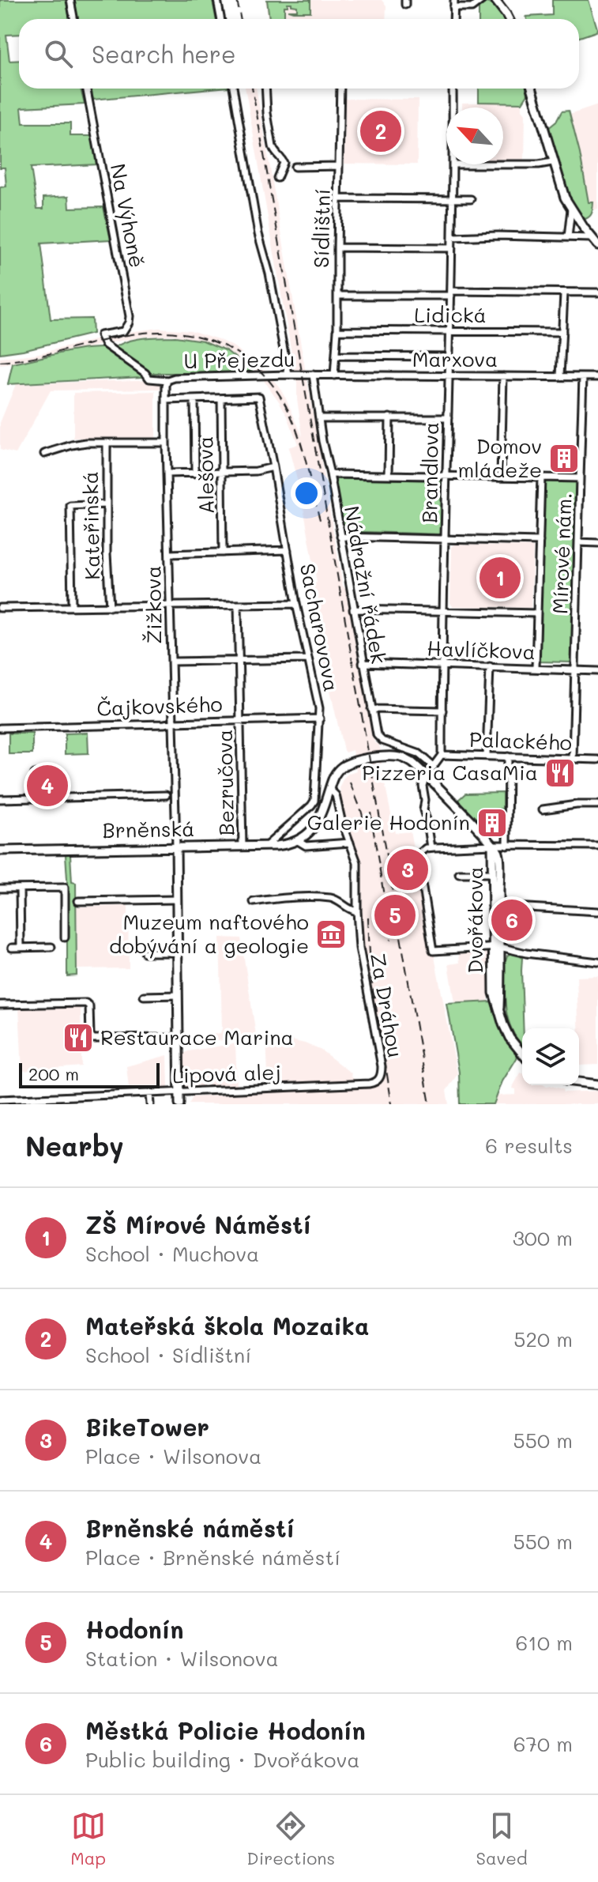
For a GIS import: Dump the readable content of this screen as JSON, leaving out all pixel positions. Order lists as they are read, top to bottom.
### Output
{
  "streets": {
    "main road": ["Brněnská", "Dvořákova"],
    "street": [
      "Na Výhoně",
      "Sídlištní",
      "Lidická",
      "Marxova",
      "U Přejezdu",
      "Brandlova",
      "Alešova",
      "Kateřinská",
      "Mírové nám.",
      "Nádražní řádek",
      "Žižkova",
      "Sacharovova",
      "Havlíčkova",
      "Čajkovského",
      "Palackého",
      "Bezručova",
      "Za Dráhou",
      "Lipová alej"
    ]
  },
  "crossings": [
    ["Na Výhoně", "U Přejezdu"],
    ["Na Výhoně", "Žižkova"],
    ["Sídlištní", "Lidická"],
    ["Sídlištní", "Marxova"],
    ["Lidická", "Brandlova"],
    ["Marxova", "U Přejezdu"],
    ["Marxova", "Brandlova"],
    ["Marxova", "Nádražní řádek"],
    ["U Přejezdu", "Nádražní řádek"],
    ["U Přejezdu", "Žižkova"],
    ["Brandlova", "Havlíčkova"],
    ["Brandlova", "Palackého"],
    ["Alešova", "Sacharovova"],
    ["Kateřinská", "Žižkova"],
    ["Mírové nám.", "Havlíčkova"],
    ["Mírové nám.", "Palackého"],
    ["Nádražní řádek", "Havlíčkova"],
    ["Žižkova", "Čajkovského"],
    ["Žižkova", "Brněnská"],
    ["Sacharovova", "Čajkovského"],
    ["Sacharovova", "Brněnská"],
    ["Čajkovského", "Bezručova"],
    ["Bezručova", "Brněnská"],
    ["Brněnská", "Za Dráhou"],
    ["Za Dráhou", "Lipová alej"]
  ],
  "places": {
    "building": ["Domov mládeže", "Galerie Hodonín"],
    "restaurant": ["Pizzeria CasaMia", "Restaurace Marina"],
    "museum": ["Muzeum naftového dobývání a geologie"]
  },
  "scale_bar": "200 m",
  "north": "top left",
  "page": {
    "search": "Search here",
    "pins": [
      "2",
      "1",
      "4",
      "3",
      "5",
      "6"
    ],
    "scale": "200 m",
    "heading": ["Nearby", "6 results"],
    "list": [
      {
        "mark": "1",
        "name": "ZŠ Mírové Náměstí",
        "note": "School · Muchova",
        "value": "300 m"
      },
      {
        "mark": "2",
        "name": "Mateřská škola Mozaika",
        "note": "School · Sídlištní",
        "value": "520 m"
      },
      {
        "mark": "3",
        "name": "BikeTower",
        "note": "Place · Wilsonova",
        "value": "550 m"
      },
      {
        "mark": "4",
        "name": "Brněnské náměstí",
        "note": "Place · Brněnské náměstí",
        "value": "550 m"
      },
      {
        "mark": "5",
        "name": "Hodonín",
        "note": "Station · Wilsonova",
        "value": "610 m"
      },
      {
        "mark": "6",
        "name": "Městká Policie Hodonín",
        "note": "Public building · Dvořákova",
        "value": "670 m"
      }
    ],
    "nav": ["Map", "Directions", "Saved"]
  }
}
